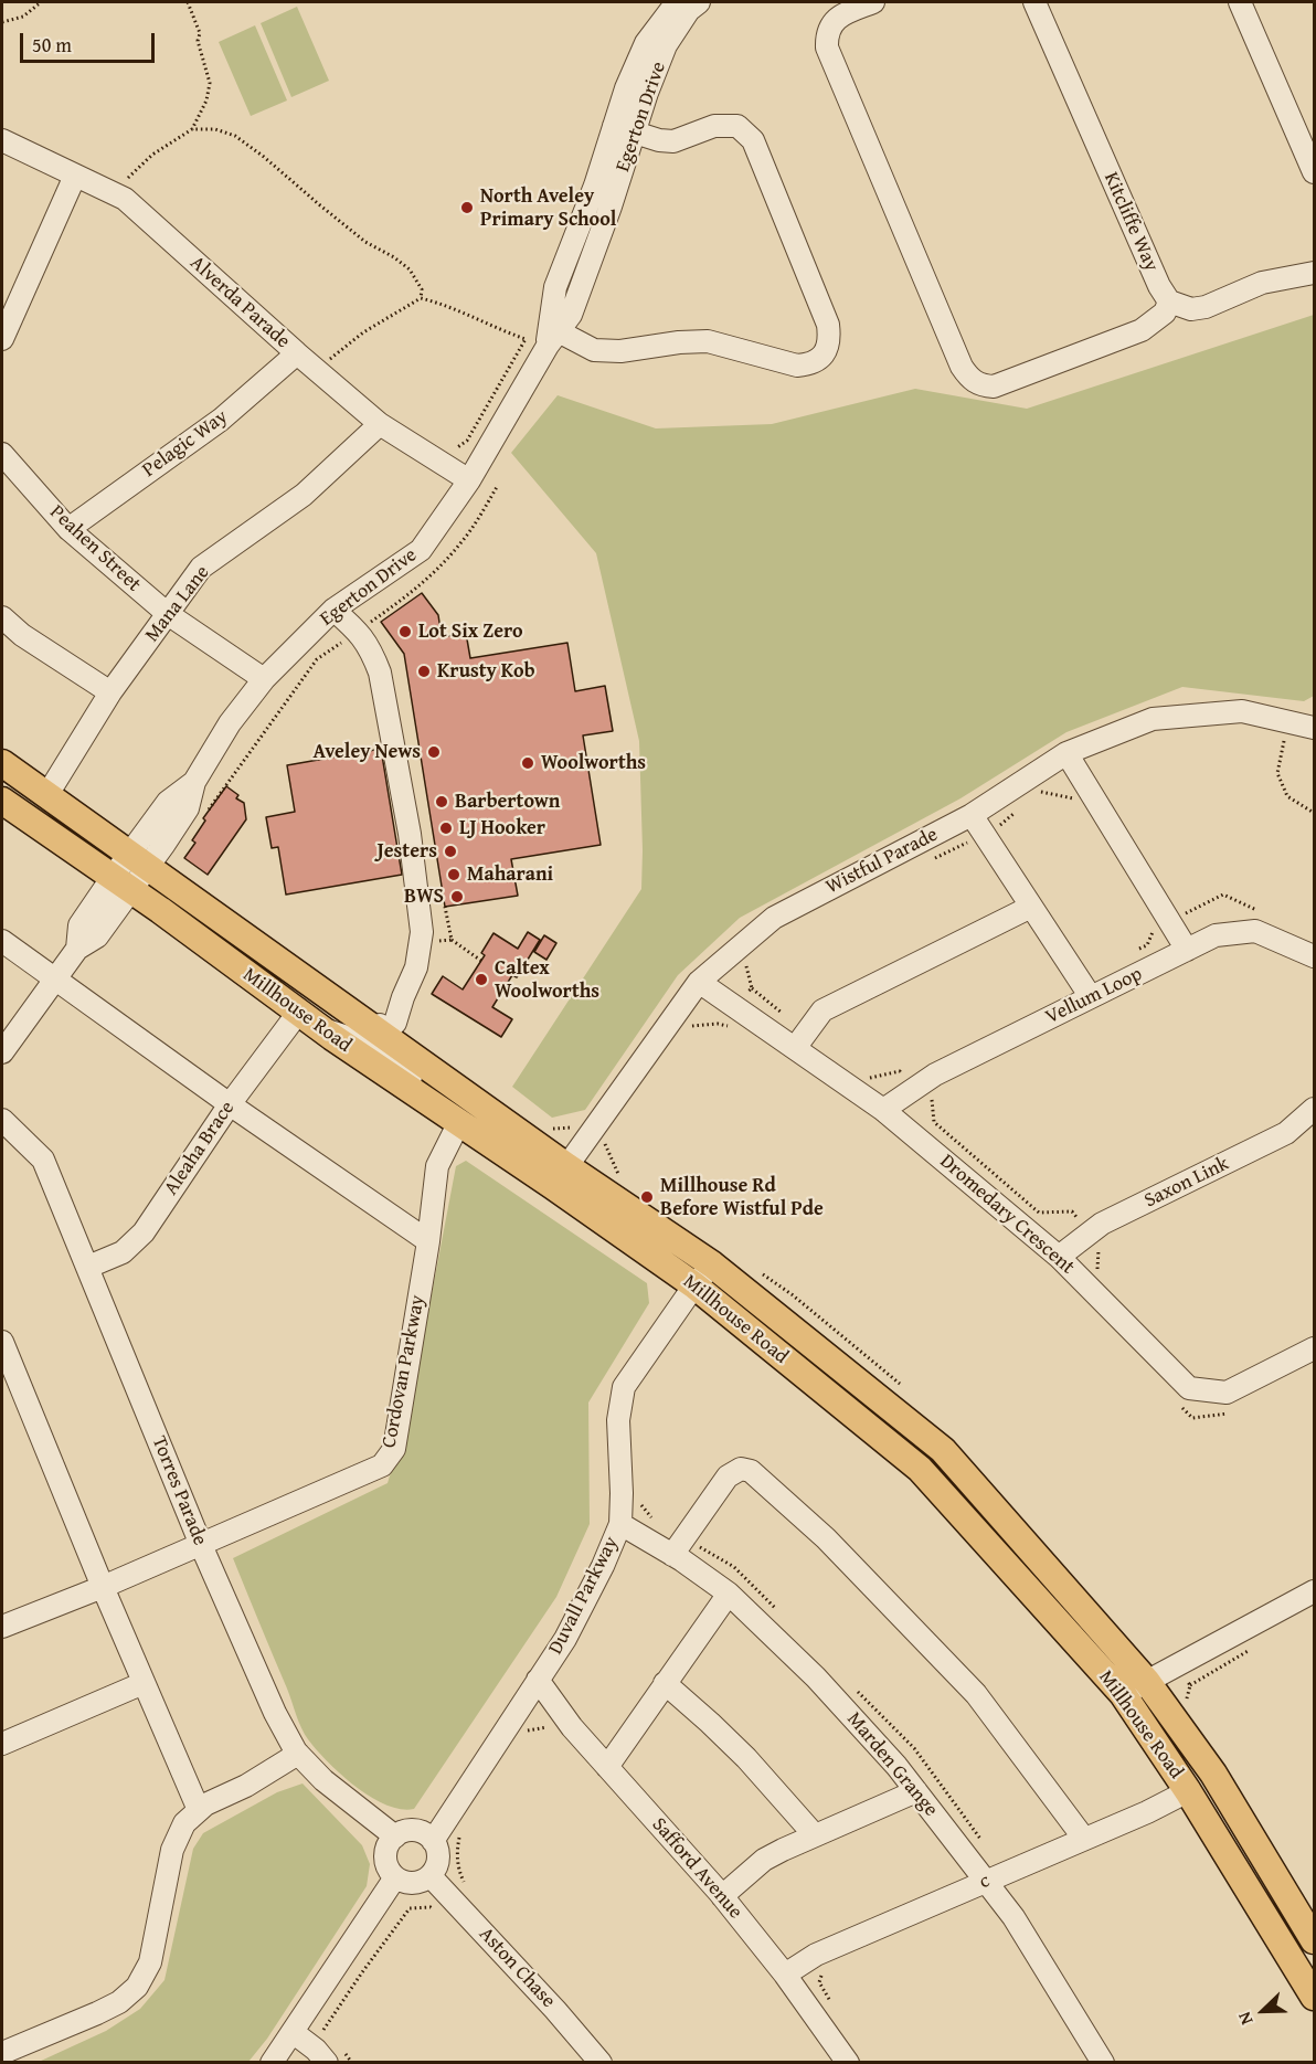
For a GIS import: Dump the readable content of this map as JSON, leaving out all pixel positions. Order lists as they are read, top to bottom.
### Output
{
  "streets": {
    "main road": ["Millhouse Road"],
    "street": [
      "Egerton Drive",
      "Kitcliffe Way",
      "Alverda Parade",
      "Pelagic Way",
      "Peahen Street",
      "Mana Lane",
      "Wistful Parade",
      "Vellum Loop",
      "Aleaha Brace",
      "Saxon Link",
      "Dromedary Crescent",
      "Cordovan Parkway",
      "Torres Parade",
      "Duvall Parkway",
      "Marden Grange",
      "Safford Avenue",
      "c",
      "Aston Chase"
    ]
  },
  "crossings": [
    ["Egerton Drive", "Alverda Parade"],
    ["Egerton Drive", "Peahen Street"],
    ["Egerton Drive", "Millhouse Road"],
    ["Alverda Parade", "Pelagic Way"],
    ["Alverda Parade", "Mana Lane"],
    ["Pelagic Way", "Peahen Street"],
    ["Peahen Street", "Mana Lane"],
    ["Mana Lane", "Millhouse Road"],
    ["Wistful Parade", "Millhouse Road"],
    ["Wistful Parade", "Dromedary Crescent"],
    ["Vellum Loop", "Dromedary Crescent"],
    ["Millhouse Road", "Aleaha Brace"],
    ["Millhouse Road", "Cordovan Parkway"],
    ["Millhouse Road", "Duvall Parkway"],
    ["Millhouse Road", "c"],
    ["Aleaha Brace", "Torres Parade"],
    ["Saxon Link", "Dromedary Crescent"],
    ["Cordovan Parkway", "Torres Parade"],
    ["Torres Parade", "Duvall Parkway"],
    ["Torres Parade", "Aston Chase"],
    ["Duvall Parkway", "Marden Grange"],
    ["Duvall Parkway", "Safford Avenue"],
    ["Duvall Parkway", "Aston Chase"],
    ["Marden Grange", "c"],
    ["Safford Avenue", "c"]
  ],
  "places": [
    "North Aveley Primary School",
    "Lot Six Zero",
    "Krusty Kob",
    "Aveley News",
    "Woolworths",
    "Barbertown",
    "LJ Hooker",
    "Jesters",
    "Maharani",
    "BWS",
    "Caltex Woolworths",
    "Millhouse Rd Before Wistful Pde"
  ],
  "scale_bar": "50 m",
  "north": "bottom left"
}
